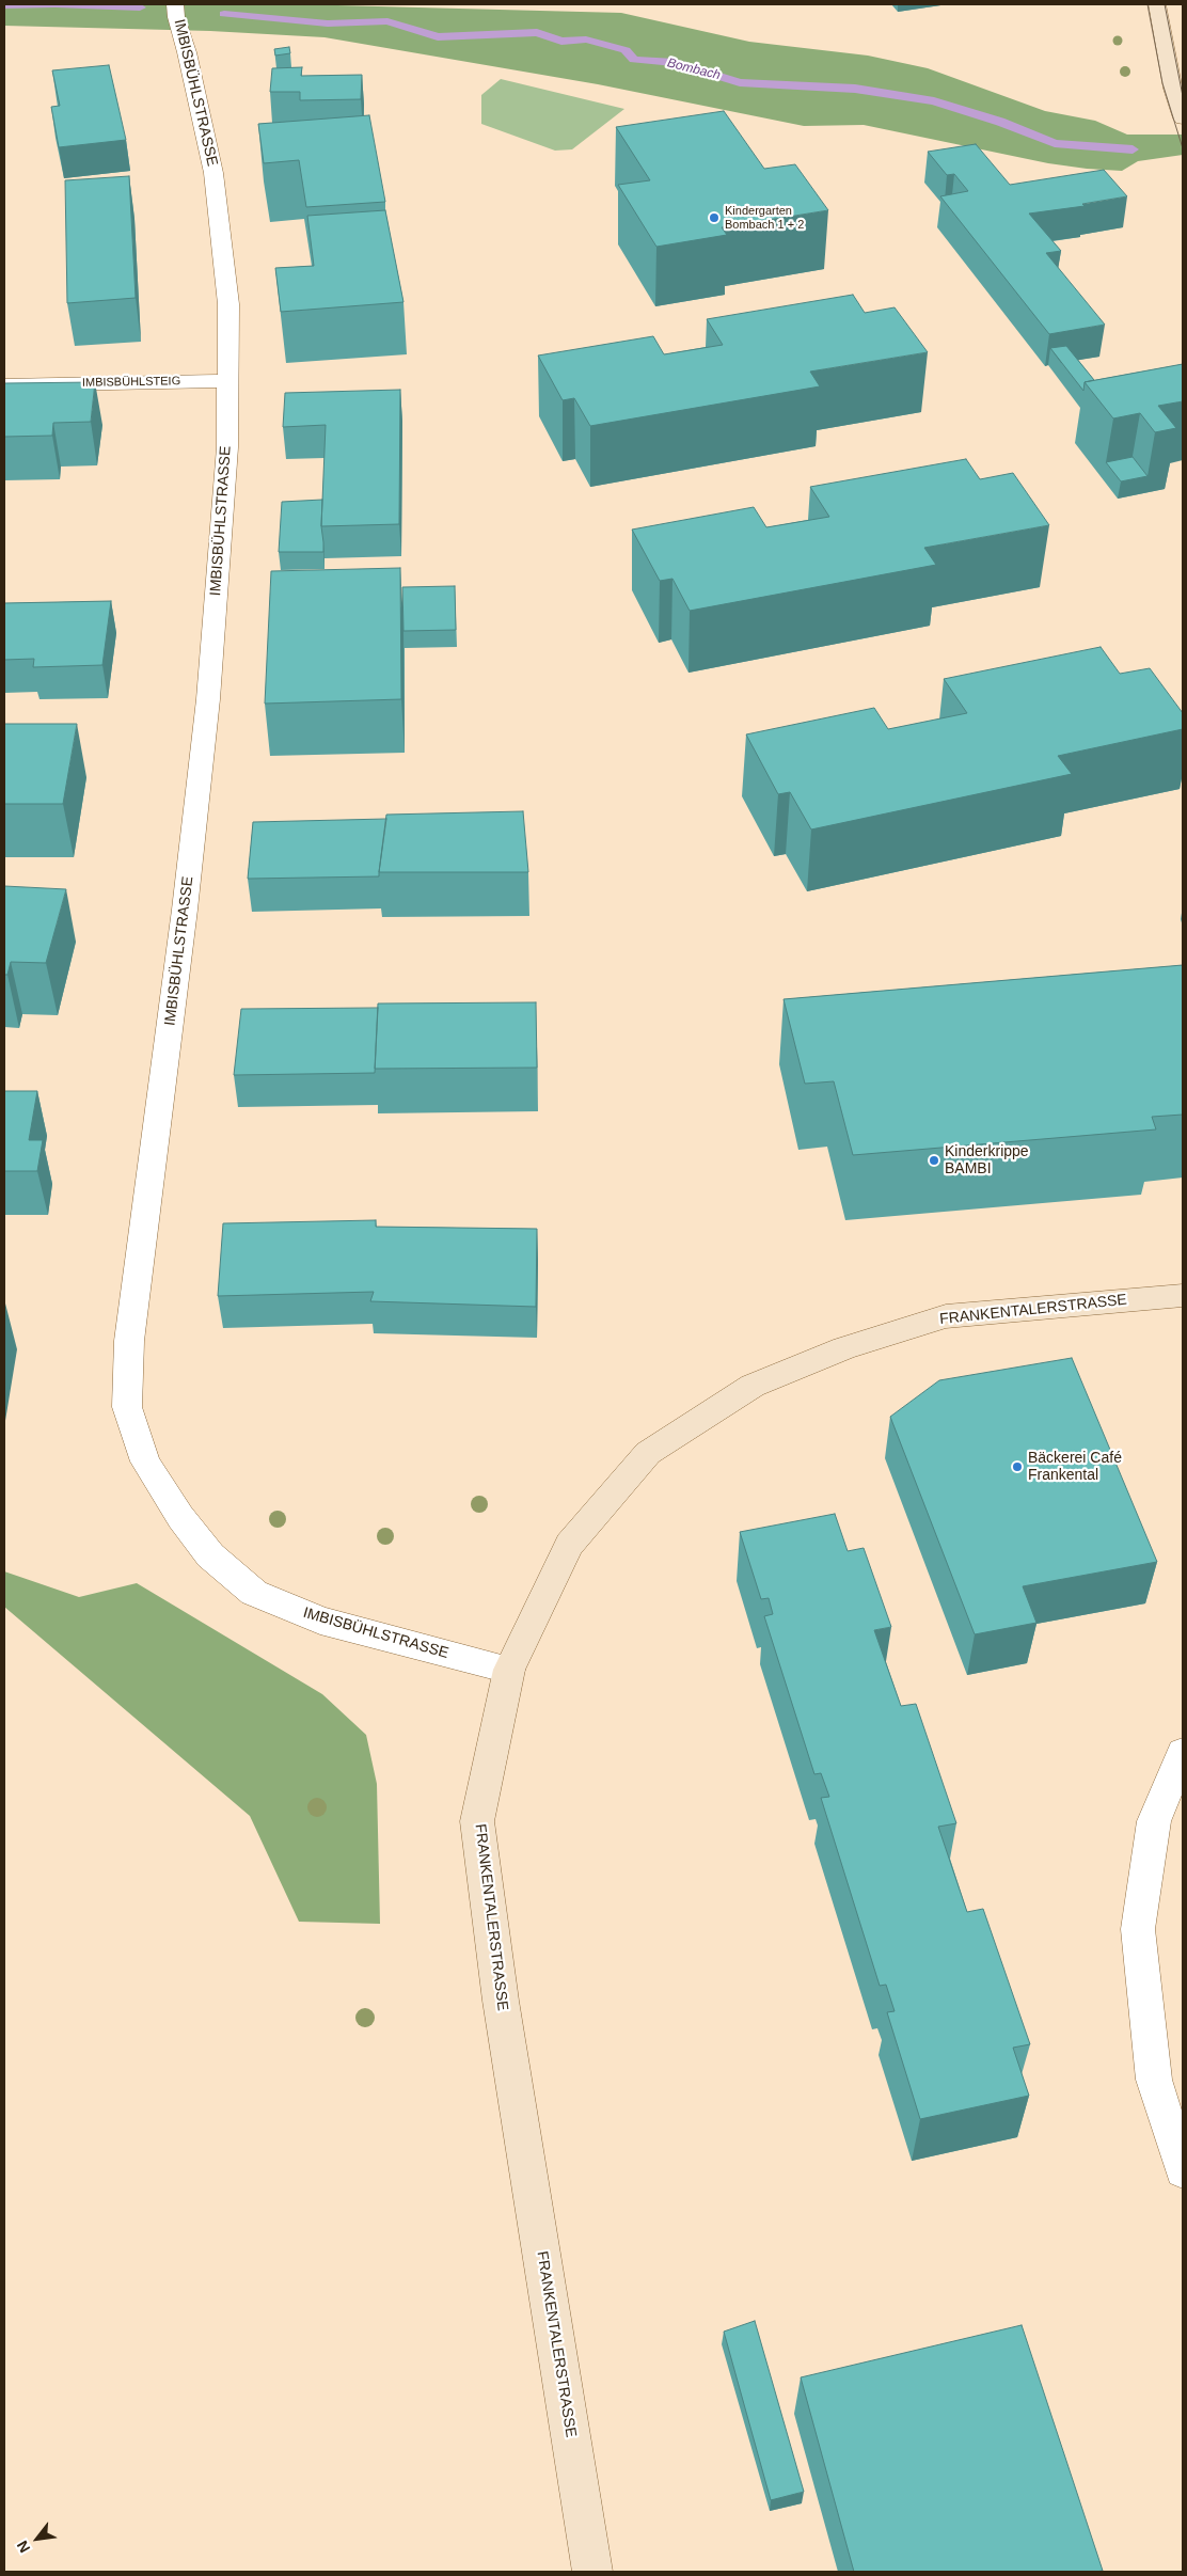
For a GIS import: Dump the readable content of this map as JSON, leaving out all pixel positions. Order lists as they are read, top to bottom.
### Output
{
  "streets": {
    "main road": ["FRANKENTALERSTRASSE"],
    "street": ["IMBISBÜHLSTRASSE", "IMBISBÜHLSTEIG"]
  },
  "crossings": [
    ["IMBISBÜHLSTRASSE", "IMBISBÜHLSTEIG"],
    ["IMBISBÜHLSTRASSE", "FRANKENTALERSTRASSE"]
  ],
  "water": ["Bombach"],
  "places": ["Kindergarten Bombach 1 + 2", "Kinderkrippe BAMBI", "Bäckerei Café Frankental"],
  "north": "bottom left"
}
